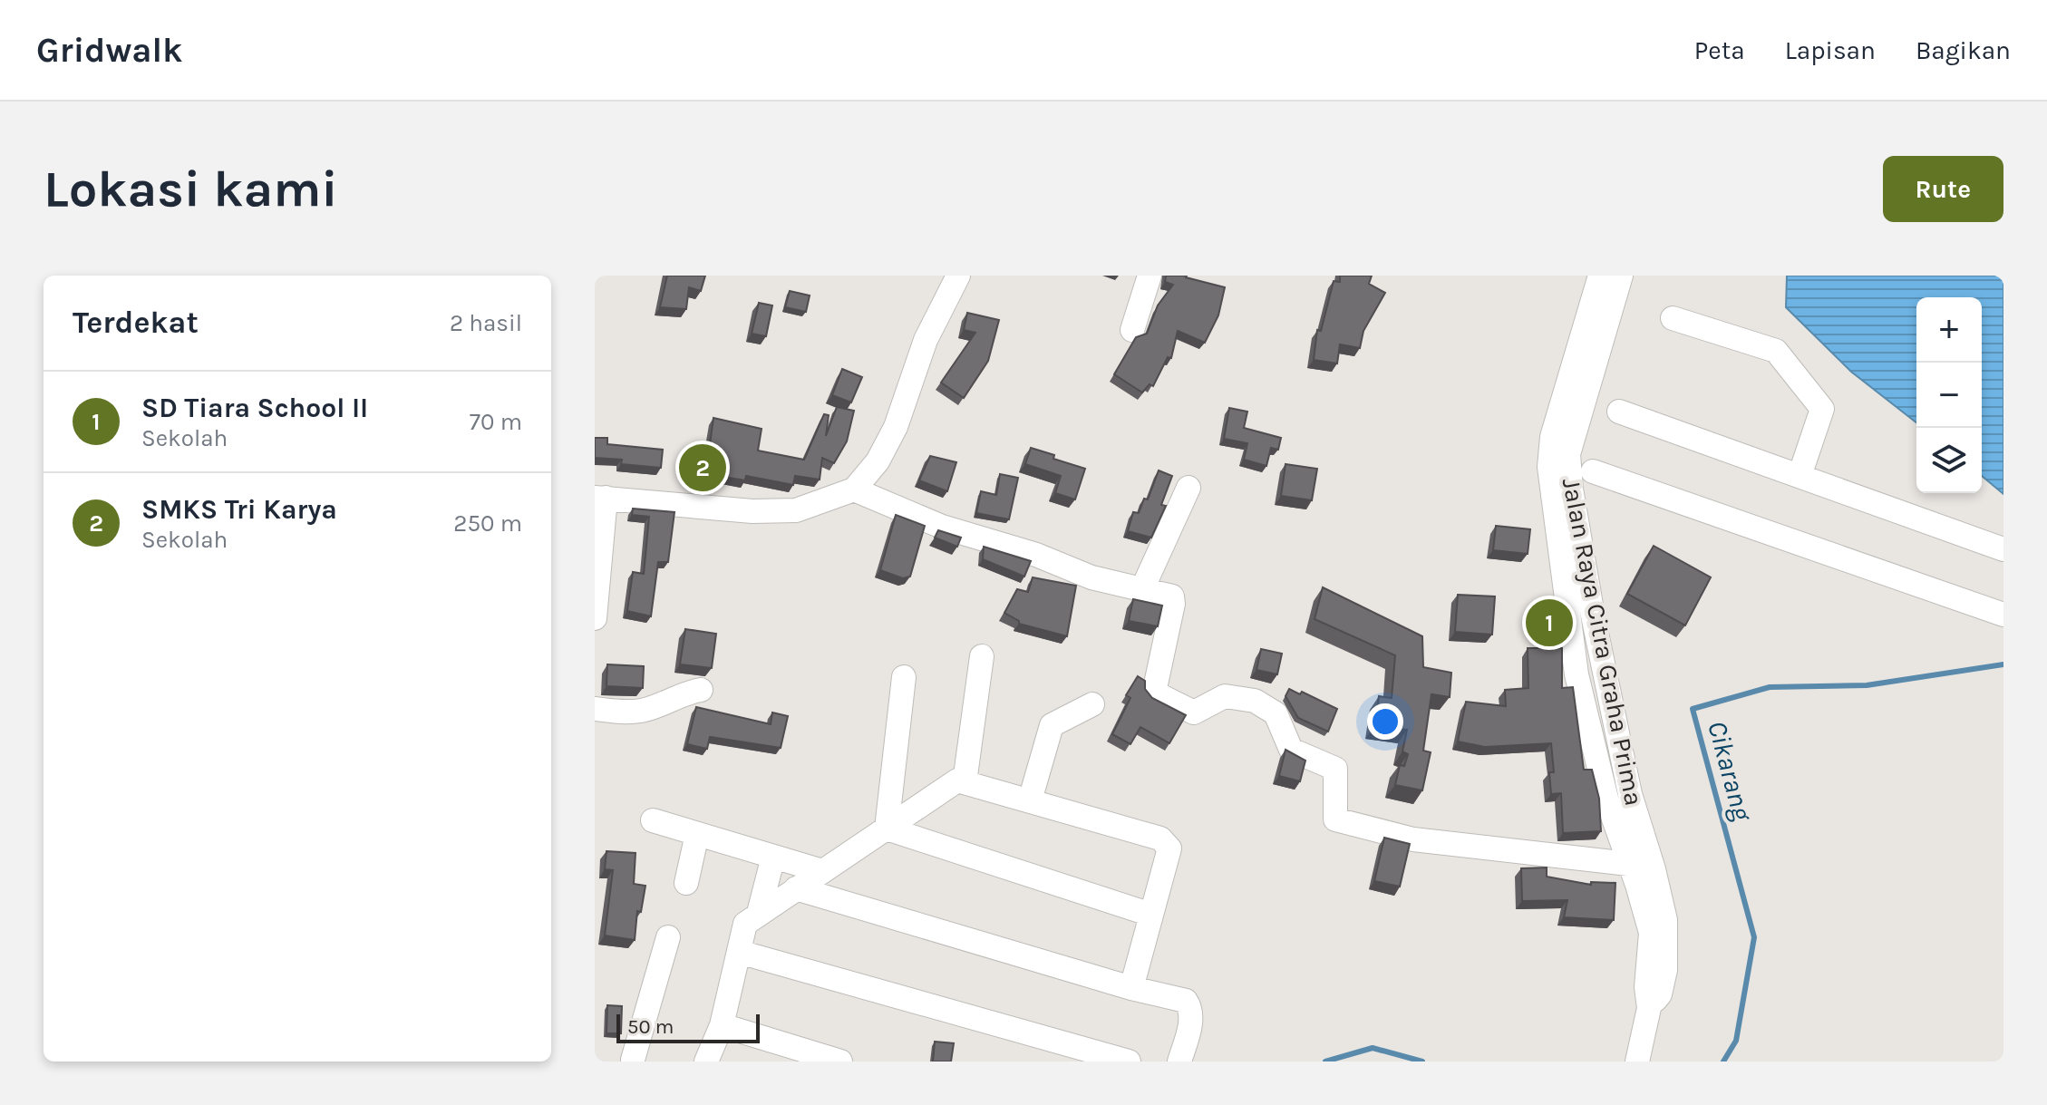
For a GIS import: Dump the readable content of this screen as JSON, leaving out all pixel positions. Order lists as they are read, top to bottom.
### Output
{
  "streets": {
    "street": ["Jalan Raya Citra Graha Prima"]
  },
  "water": ["Cikarang"],
  "scale_bar": "50 m",
  "page": {
    "header": "Gridwalk",
    "nav": ["Peta", "Lapisan", "Bagikan"],
    "buttons": "Rute",
    "title": "Lokasi kami",
    "heading": ["Terdekat", "2 hasil"],
    "map_buttons": ["+", "−"],
    "list": [
      {
        "mark": "1",
        "name": "SD Tiara School II",
        "note": "Sekolah",
        "value": "70 m"
      },
      {
        "mark": "2",
        "name": "SMKS Tri Karya",
        "note": "Sekolah",
        "value": "250 m"
      }
    ],
    "pins": ["2", "1"],
    "scale": "50 m"
  }
}
